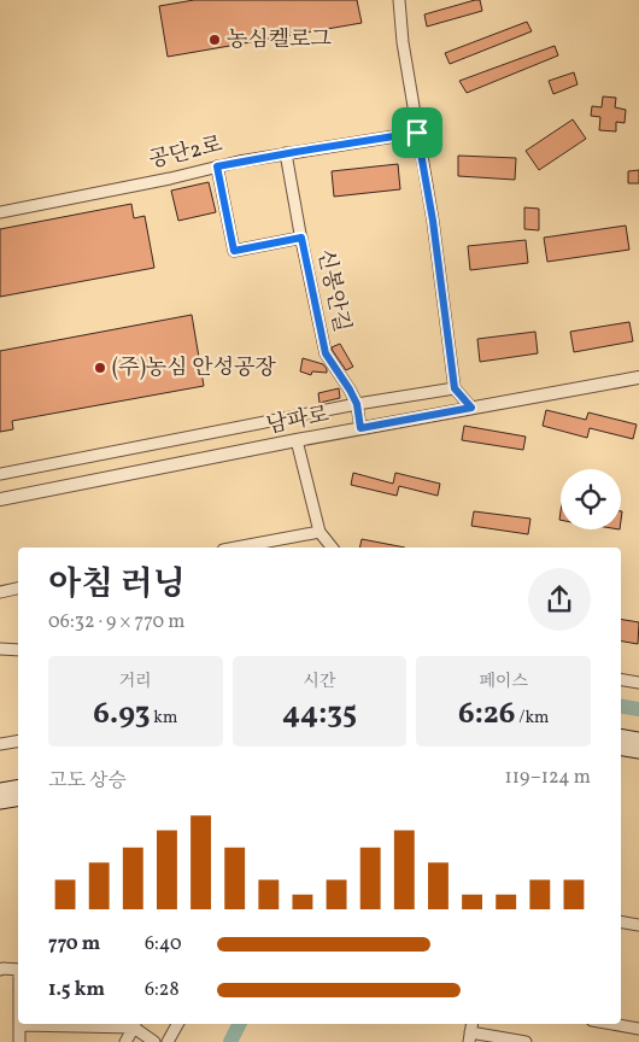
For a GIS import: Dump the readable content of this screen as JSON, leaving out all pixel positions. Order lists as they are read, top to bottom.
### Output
{
  "streets": {
    "street": ["공단2로", "신봉안길", "남파로"]
  },
  "crossings": [
    ["공단2로", "신봉안길"],
    ["신봉안길", "남파로"]
  ],
  "places": ["농심켈로그", "(주)농심 안성공장"],
  "page": {
    "heading": ["아침 러닝", "06:32 · 9 × 770 m"],
    "stats": [
      ["거리", "6.93 km"],
      ["시간", "44:35"],
      ["페이스", "6:26 /km"]
    ],
    "chart": ["고도 상승", "119–124 m"],
    "list": [
      {
        "name": "770 m",
        "note": "6:40"
      },
      {
        "name": "1.5 km",
        "note": "6:28"
      }
    ]
  }
}
